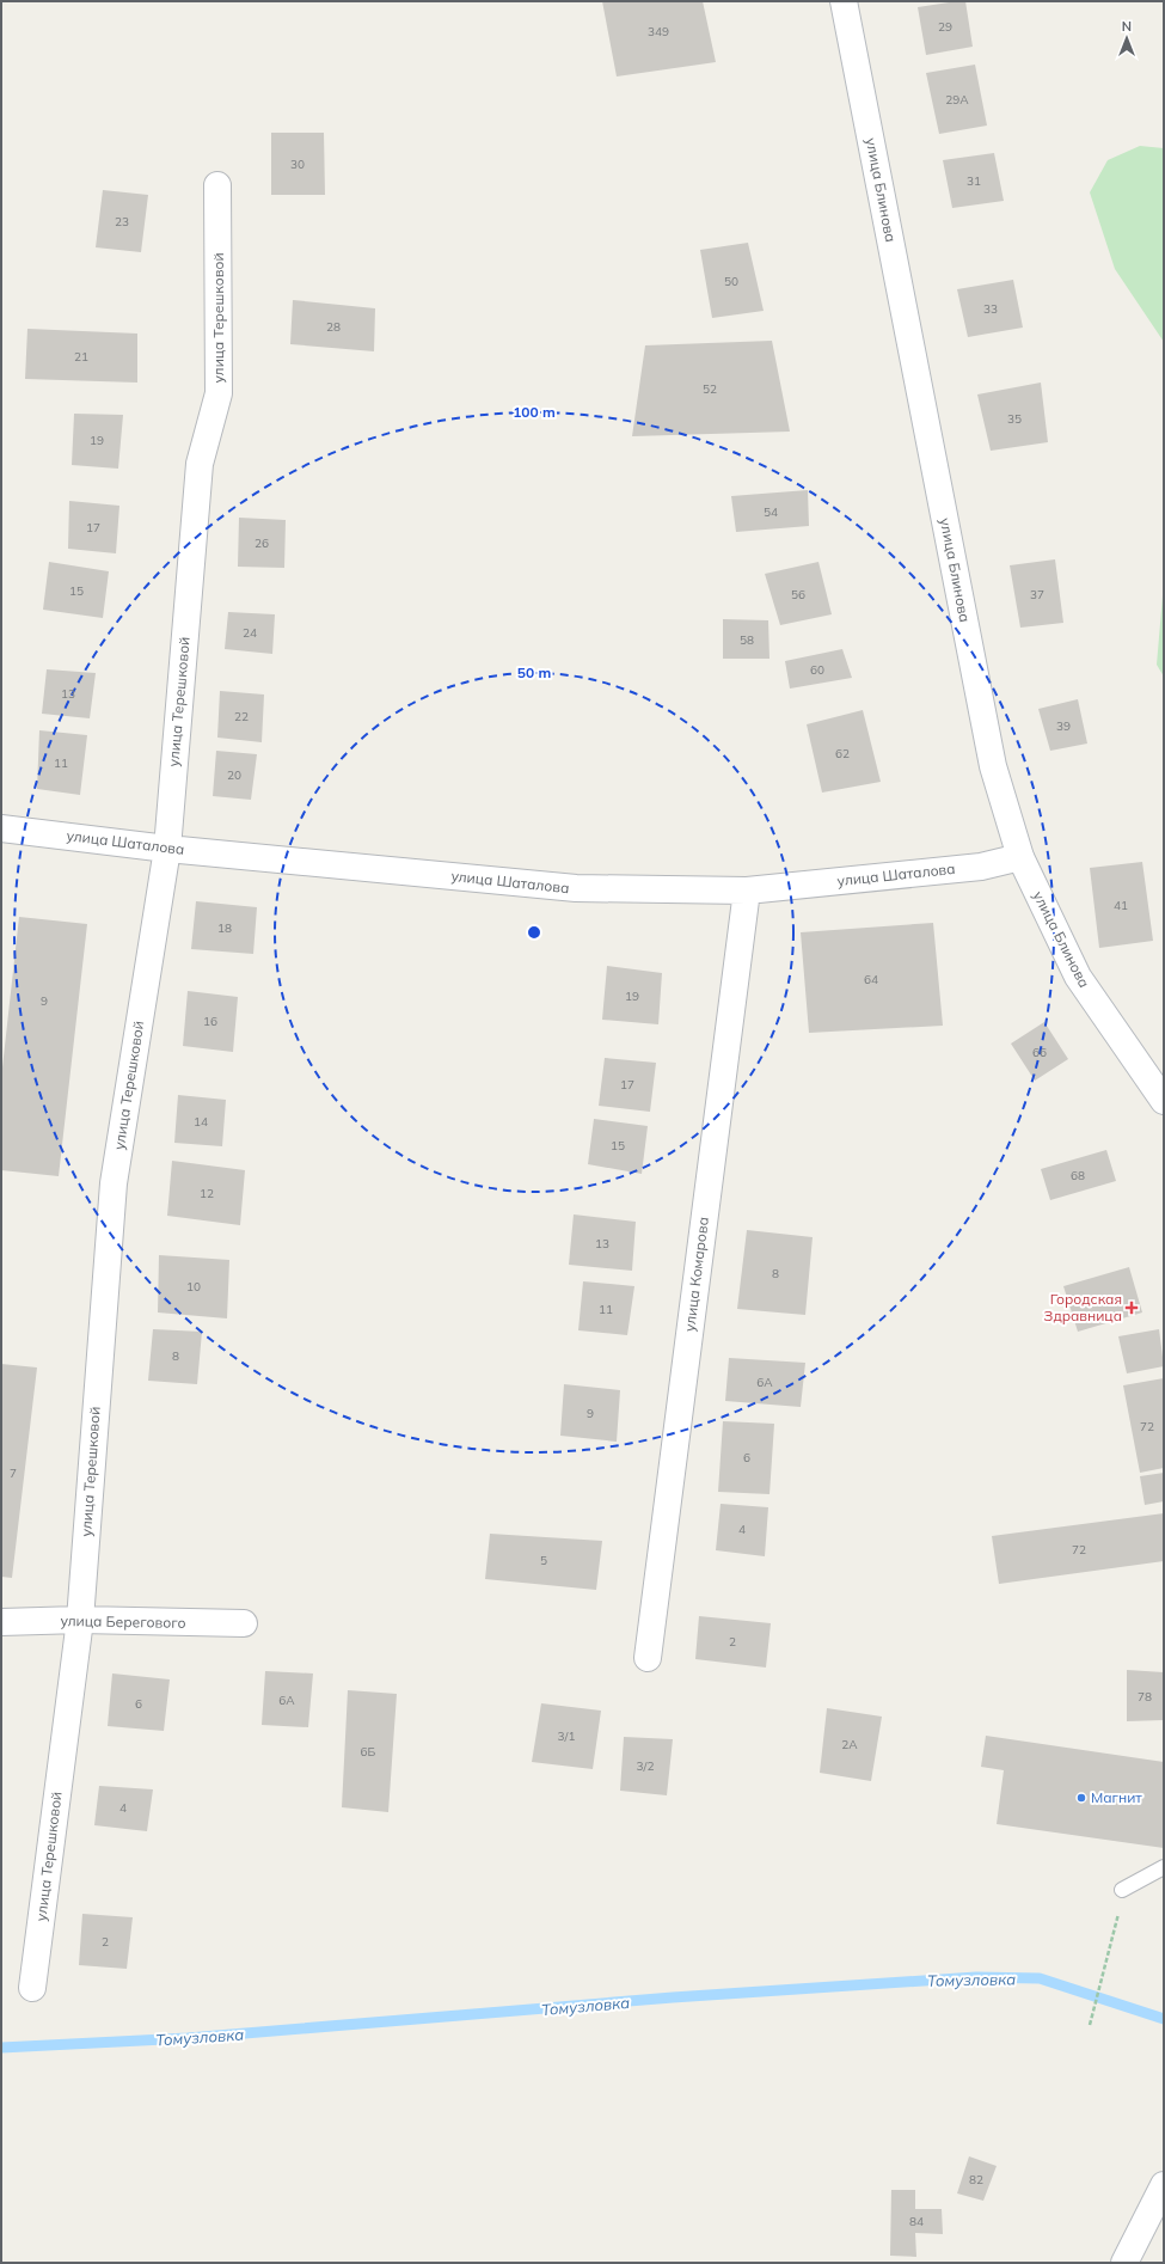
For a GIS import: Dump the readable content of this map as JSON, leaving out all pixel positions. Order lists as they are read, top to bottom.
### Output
{
  "streets": {
    "street": [
      "улица Блинова",
      "улица Терешковой",
      "улица Шаталова",
      "улица Комарова",
      "улица Берегового"
    ]
  },
  "crossings": [
    ["улица Блинова", "улица Шаталова"],
    ["улица Терешковой", "улица Шаталова"],
    ["улица Терешковой", "улица Берегового"],
    ["улица Шаталова", "улица Комарова"]
  ],
  "water": ["Томузловка"],
  "places": {
    "health": ["Городская Здравница"],
    "other": ["Магнит"]
  },
  "house_numbers": [
    "29",
    "349",
    "29А",
    "30",
    "31",
    "23",
    "50",
    "33",
    "28",
    "21",
    "52",
    "35",
    "19",
    "54",
    "17",
    "26",
    "15",
    "56",
    "37",
    "24",
    "58",
    "60",
    "13",
    "22",
    "39",
    "62",
    "11",
    "20",
    "41",
    "18",
    "64",
    "19",
    "9",
    "16",
    "66",
    "17",
    "14",
    "15",
    "68",
    "12",
    "13",
    "8",
    "10",
    "11",
    "8",
    "6А",
    "9",
    "72",
    "6",
    "7",
    "4",
    "72",
    "5",
    "2",
    "78",
    "6А",
    "6",
    "3/1",
    "2А",
    "6Б",
    "3/2",
    "4",
    "2",
    "82",
    "84"
  ],
  "north": "top",
  "rings": ["100 m", "50 m"]
}
